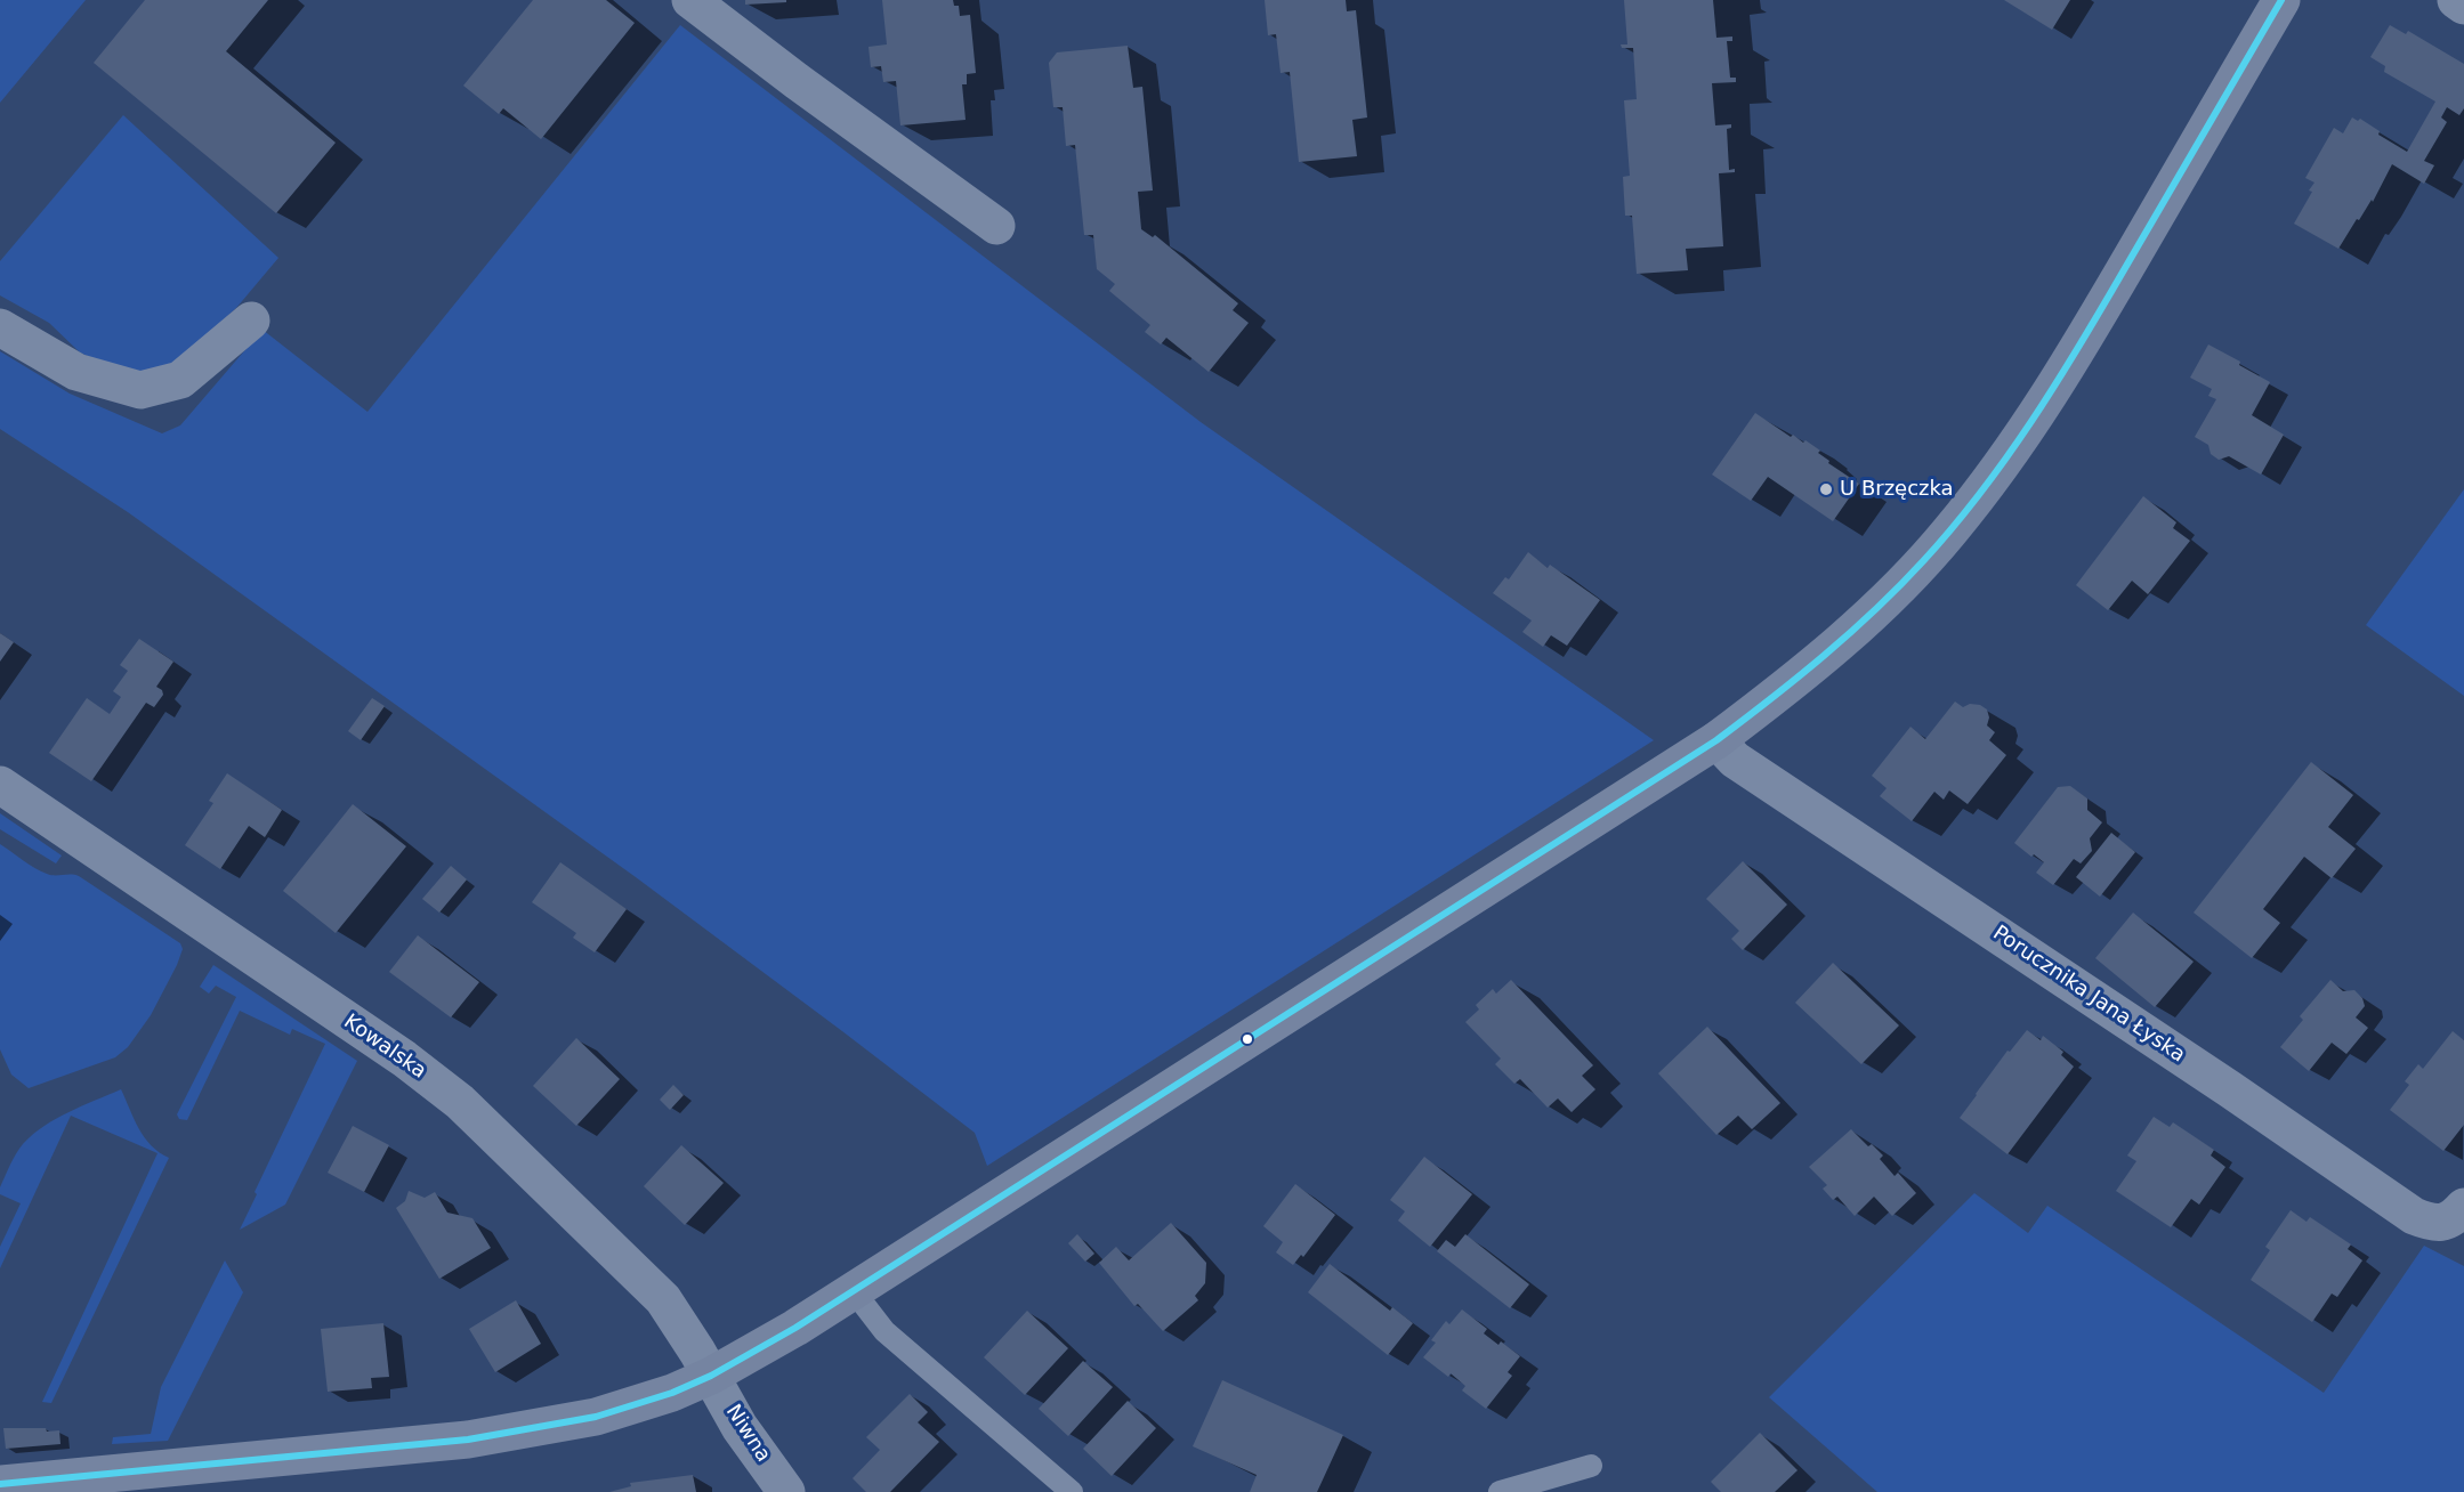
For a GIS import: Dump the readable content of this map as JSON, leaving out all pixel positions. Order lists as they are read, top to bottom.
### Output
{
  "streets": {
    "street": ["Porucznika Jana Łyska", "Kowalska", "Niwna"]
  },
  "crossings": [
    ["Kowalska", "Niwna"]
  ],
  "places": ["U Brzęczka"]
}
